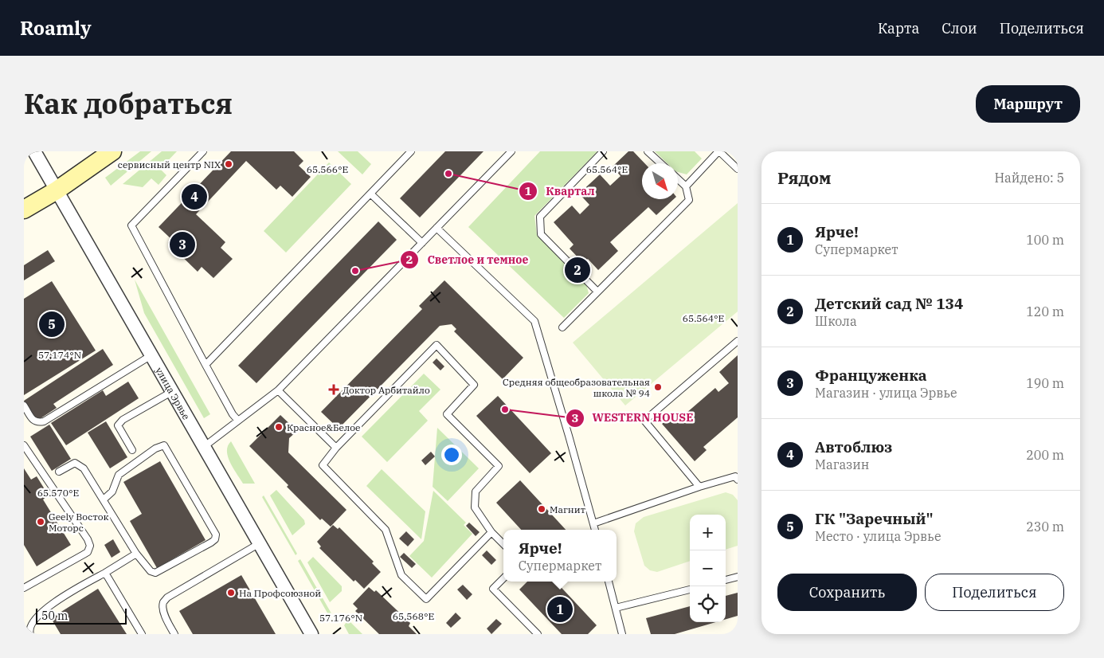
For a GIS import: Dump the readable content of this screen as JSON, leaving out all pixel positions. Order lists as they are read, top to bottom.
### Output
{
  "streets": {
    "street": ["улица Эрвье"]
  },
  "places": {
    "other": [
      "сервисный центр NIX",
      "Квартал",
      "Светлое и темное",
      "Средняя общеобразовательная школа № 94",
      "WESTERN HOUSE",
      "Красное&Белое",
      "Магнит",
      "Geely Восток Моторс",
      "На Профсоюзной"
    ],
    "health": ["Доктор Арбитайло"]
  },
  "scale_bar": "50 m",
  "north": "bottom right",
  "page": {
    "header": "Roamly",
    "nav": ["Карта", "Слои", "Поделиться"],
    "title": "Как добраться",
    "buttons": [
      "Маршрут",
      ["Сохранить", "Поделиться"]
    ],
    "heading": ["Рядом", "Найдено: 5"],
    "pins": [
      "4",
      "3",
      "2",
      "5",
      "1"
    ],
    "list": [
      {
        "mark": "1",
        "name": "Ярче!",
        "note": "Супермаркет",
        "value": "100 m"
      },
      {
        "mark": "2",
        "name": "Детский сад № 134",
        "note": "Школа",
        "value": "120 m"
      },
      {
        "mark": "3",
        "name": "Француженка",
        "note": "Магазин · улица Эрвье",
        "value": "190 m"
      },
      {
        "mark": "4",
        "name": "Автоблюз",
        "note": "Магазин",
        "value": "200 m"
      },
      {
        "mark": "5",
        "name": "ГК \"Заречный\"",
        "note": "Место · улица Эрвье",
        "value": "230 m"
      }
    ],
    "map_buttons": ["+", "−"],
    "popup": ["Ярче!", "Супермаркет"],
    "scale": "50 m"
  },
  "coordinates": [
    "65.566°E",
    "65.564°E",
    "57.174°N",
    "65.570°E",
    "65.568°E",
    "57.176°N"
  ]
}
